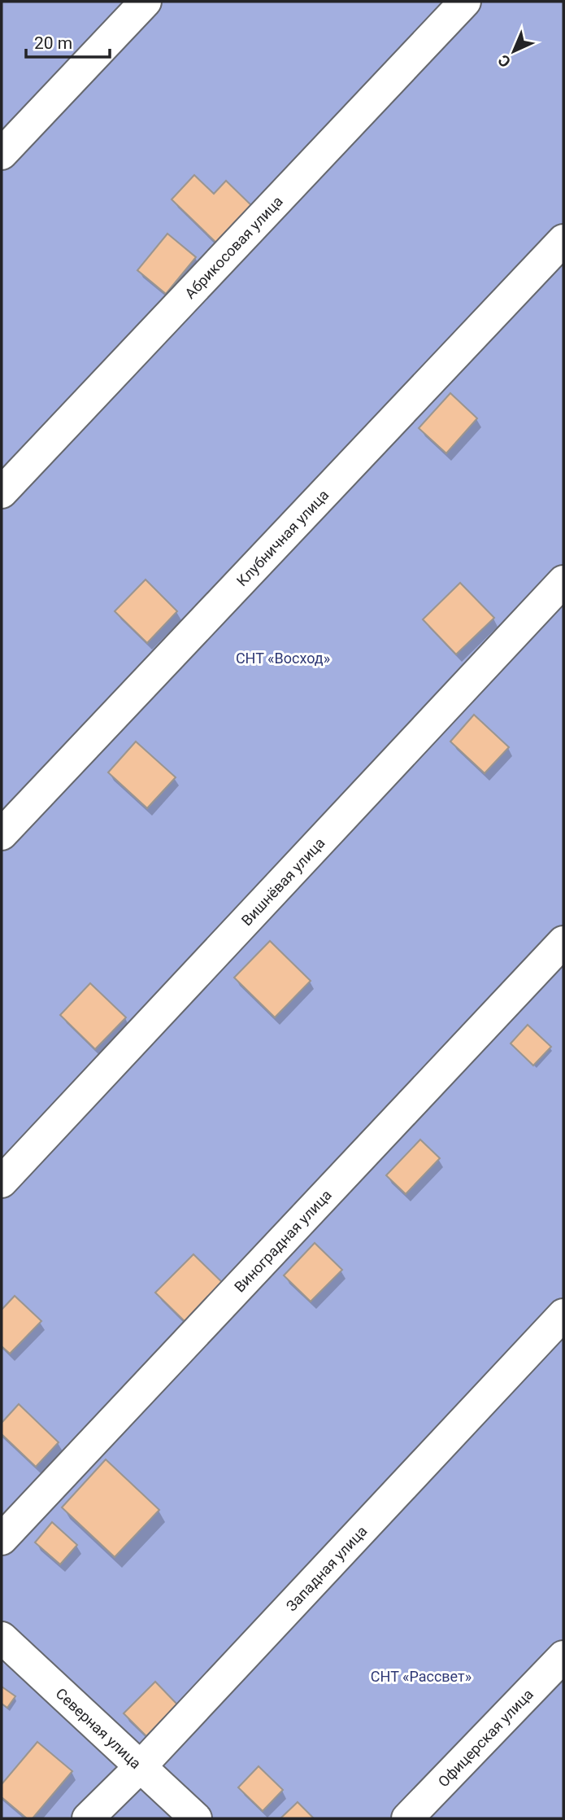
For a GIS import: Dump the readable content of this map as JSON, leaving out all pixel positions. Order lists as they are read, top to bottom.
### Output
{
  "streets": {
    "street": [
      "Абрикосовая улица",
      "Клубничная улица",
      "Вишнёвая улица",
      "Виноградная улица",
      "Западная улица",
      "Северная улица",
      "Офицерская улица"
    ]
  },
  "crossings": [
    ["Западная улица", "Северная улица"]
  ],
  "parks": ["СНТ «Восход»", "СНТ «Рассвет»"],
  "scale_bar": "20 m",
  "north": "bottom left"
}
